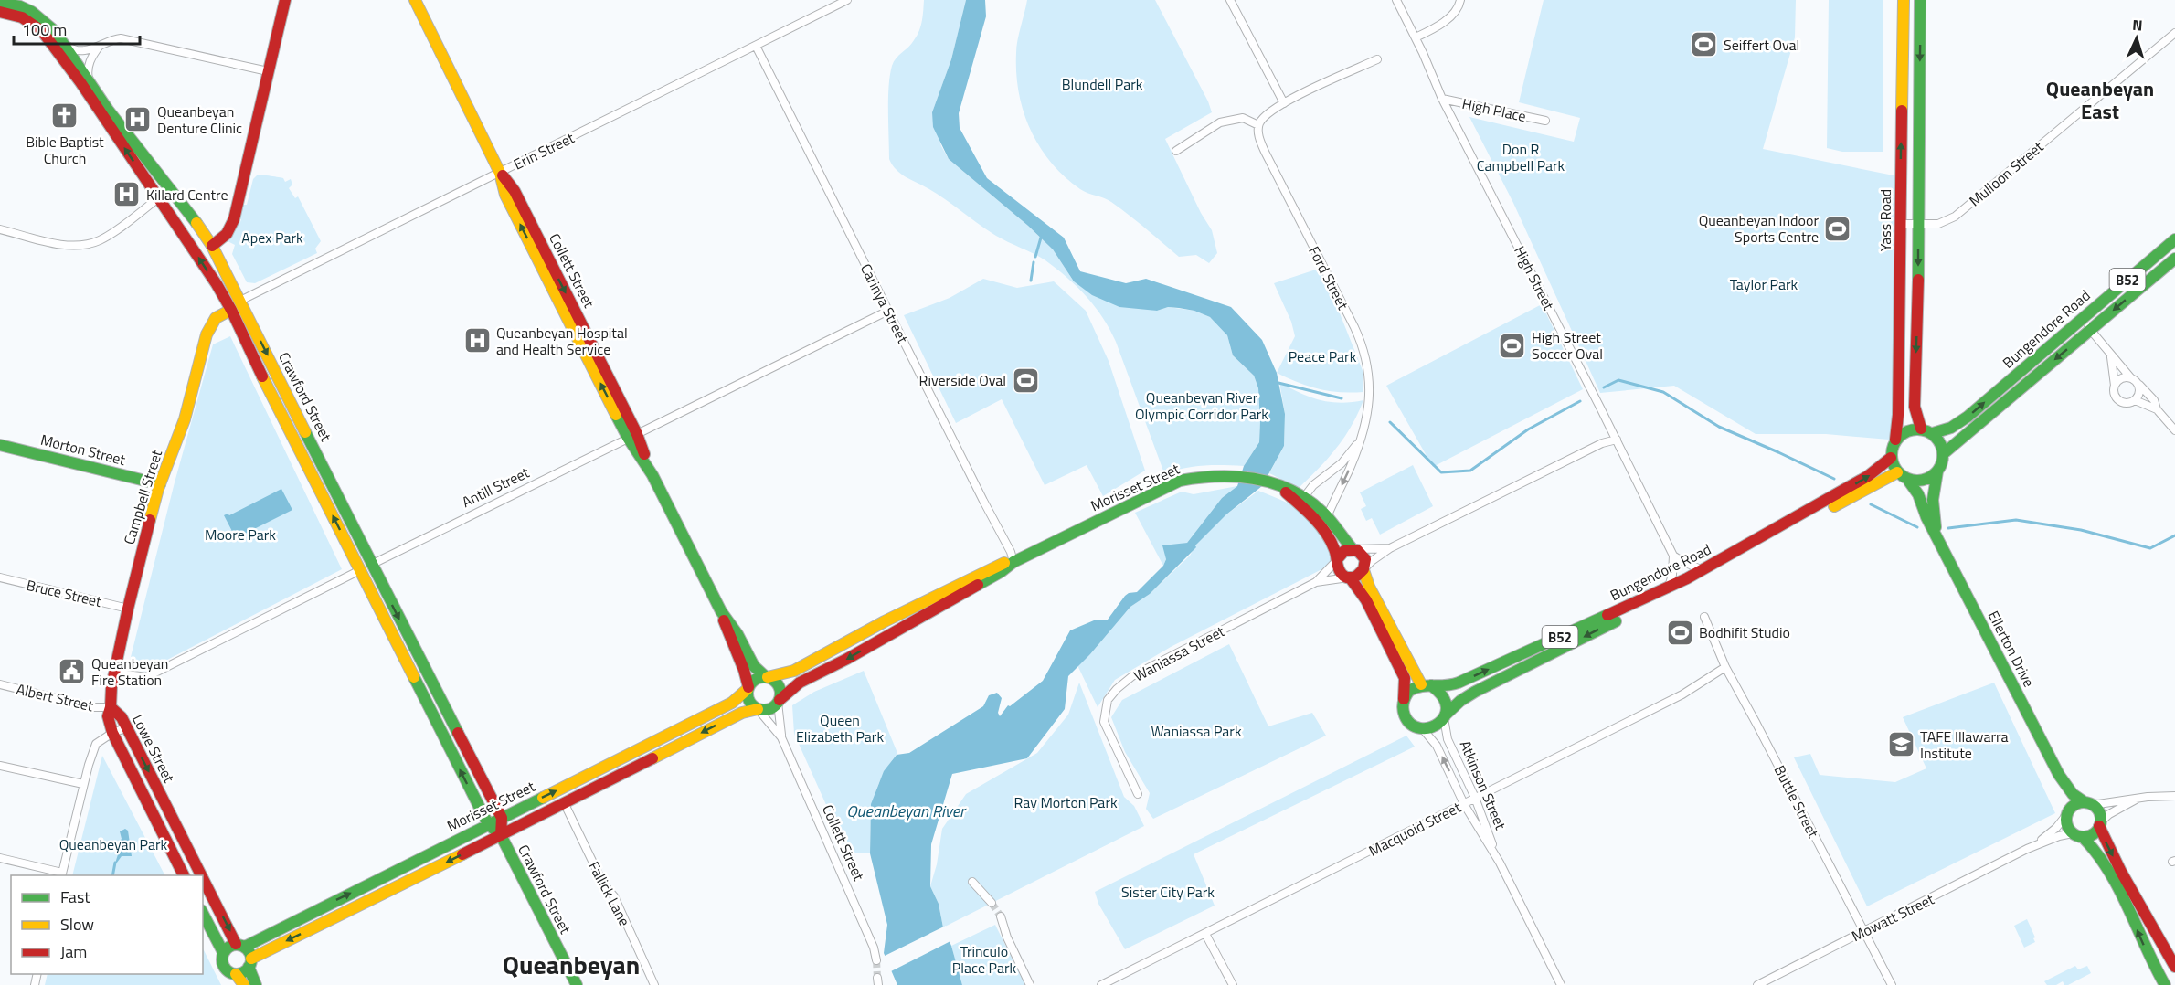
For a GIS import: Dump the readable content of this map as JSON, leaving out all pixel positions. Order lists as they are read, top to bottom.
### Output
{
  "streets": {
    "main road": [
      "Yass Road",
      "Collett Street",
      "B52",
      "Bungendore Road",
      "Crawford Street",
      "Morton Street",
      "Antill Street",
      "Morisset Street",
      "Campbell Street",
      "Ellerton Drive",
      "Lowe Street"
    ],
    "street": [
      "High Place",
      "Erin Street",
      "Mulloon Street",
      "Ford Street",
      "High Street",
      "Carinya Street",
      "Bruce Street",
      "Waniassa Street",
      "Albert Street",
      "Atkinson Street",
      "Buttle Street",
      "Macquoid Street",
      "Fallick Lane",
      "Mowatt Street"
    ]
  },
  "crossings": [
    ["High Place", "High Street"],
    ["Erin Street", "Collett Street"],
    ["Erin Street", "Carinya Street"],
    ["Erin Street", "Crawford Street"],
    ["Erin Street", "Campbell Street"],
    ["Mulloon Street", "Yass Road"],
    ["Yass Road", "B52"],
    ["Yass Road", "Bungendore Road"],
    ["Yass Road", "Ellerton Drive"],
    ["Collett Street", "Antill Street"],
    ["Collett Street", "Morisset Street"],
    ["Ford Street", "Morisset Street"],
    ["B52", "Bungendore Road"],
    ["B52", "Ellerton Drive"],
    ["B52", "Atkinson Street"],
    ["Carinya Street", "Antill Street"],
    ["Carinya Street", "Morisset Street"],
    ["Bungendore Road", "Ellerton Drive"],
    ["Bungendore Road", "Atkinson Street"],
    ["Crawford Street", "Antill Street"],
    ["Crawford Street", "Morisset Street"],
    ["Crawford Street", "Campbell Street"],
    ["Morton Street", "Campbell Street"],
    ["Antill Street", "Campbell Street"],
    ["Morisset Street", "Lowe Street"],
    ["Morisset Street", "Fallick Lane"],
    ["Campbell Street", "Bruce Street"],
    ["Campbell Street", "Albert Street"],
    ["Campbell Street", "Lowe Street"],
    ["Ellerton Drive", "Mowatt Street"],
    ["Albert Street", "Lowe Street"],
    ["Atkinson Street", "Macquoid Street"],
    ["Buttle Street", "Macquoid Street"],
    ["Buttle Street", "Mowatt Street"]
  ],
  "districts": ["Queanbeyan East", "Queanbeyan"],
  "water": ["Queanbeyan River"],
  "parks": [
    "Blundell Park",
    "Don R Campbell Park",
    "Apex Park",
    "Taylor Park",
    "Peace Park",
    "Queanbeyan River Olympic Corridor Park",
    "Moore Park",
    "Queen Elizabeth Park",
    "Waniassa Park",
    "Ray Morton Park",
    "Queanbeyan Park",
    "Sister City Park",
    "Trinculo Place Park"
  ],
  "places": {
    "sports": [
      "Seiffert Oval",
      "Queanbeyan Indoor Sports Centre",
      "High Street Soccer Oval",
      "Riverside Oval",
      "Bodhifit Studio"
    ],
    "church": ["Bible Baptist Church"],
    "hospital": ["Queanbeyan Denture Clinic", "Killard Centre", "Queanbeyan Hospital and Health Service"],
    "public building": ["Queanbeyan Fire Station"],
    "school or university": ["TAFE Illawarra Institute"]
  },
  "legend": ["Fast", "Slow", "Jam"],
  "scale_bar": "100 m",
  "north": "top"
}
